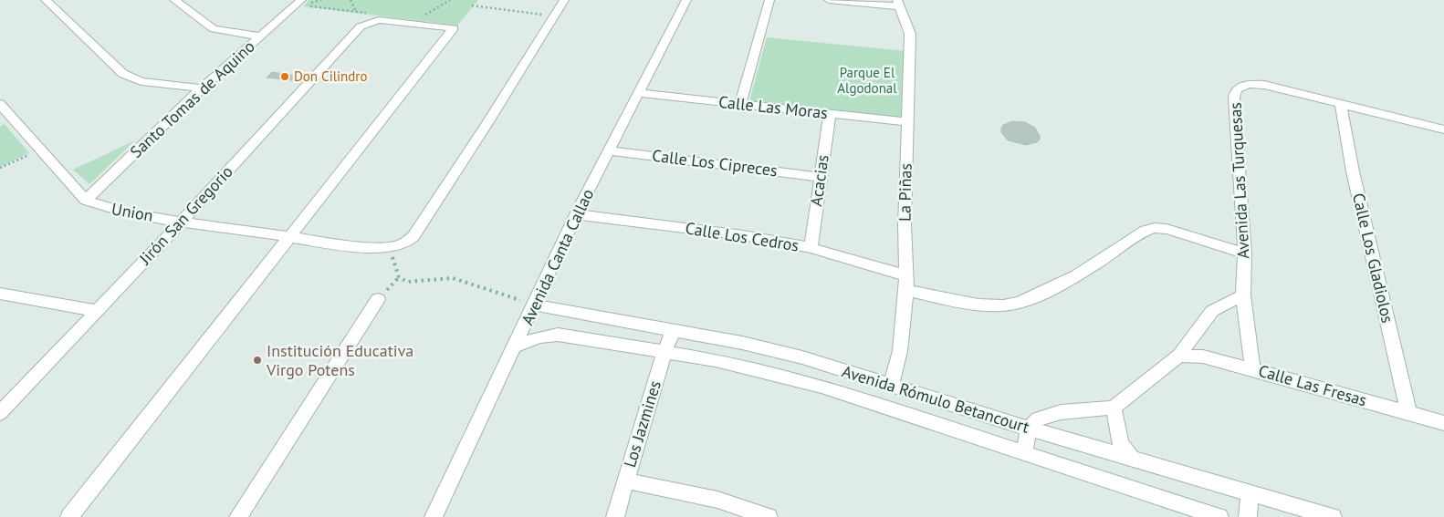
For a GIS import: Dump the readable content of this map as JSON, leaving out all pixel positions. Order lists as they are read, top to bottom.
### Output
{
  "streets": {
    "street": [
      "Santo Tomas de Aquino",
      "Calle Las Moras",
      "Calle Los Cipreces",
      "Acacias",
      "Avenida Las Turquesas",
      "La Piñas",
      "Union",
      "Jirón San Gregorio",
      "Calle Los Cedros",
      "Avenida Canta Callao",
      "Calle Los Gladiolos",
      "Calle Las Fresas",
      "Avenida Rómulo Betancourt",
      "Los Jazmines"
    ]
  },
  "crossings": [
    ["Santo Tomas de Aquino", "Union"],
    ["Calle Las Moras", "Acacias"],
    ["Calle Las Moras", "La Piñas"],
    ["Calle Las Moras", "Avenida Canta Callao"],
    ["Calle Los Cipreces", "Acacias"],
    ["Calle Los Cipreces", "Avenida Canta Callao"],
    ["Acacias", "Calle Los Cedros"],
    ["Avenida Las Turquesas", "Calle Los Gladiolos"],
    ["Avenida Las Turquesas", "Calle Las Fresas"],
    ["La Piñas", "Calle Los Cedros"],
    ["La Piñas", "Avenida Rómulo Betancourt"],
    ["Union", "Jirón San Gregorio"],
    ["Calle Los Cedros", "Avenida Canta Callao"],
    ["Avenida Canta Callao", "Avenida Rómulo Betancourt"],
    ["Calle Los Gladiolos", "Calle Las Fresas"],
    ["Avenida Rómulo Betancourt", "Los Jazmines"]
  ],
  "parks": ["Parque El Algodonal"],
  "places": ["Don Cilindro", "Institución Educativa Virgo Potens"]
}
